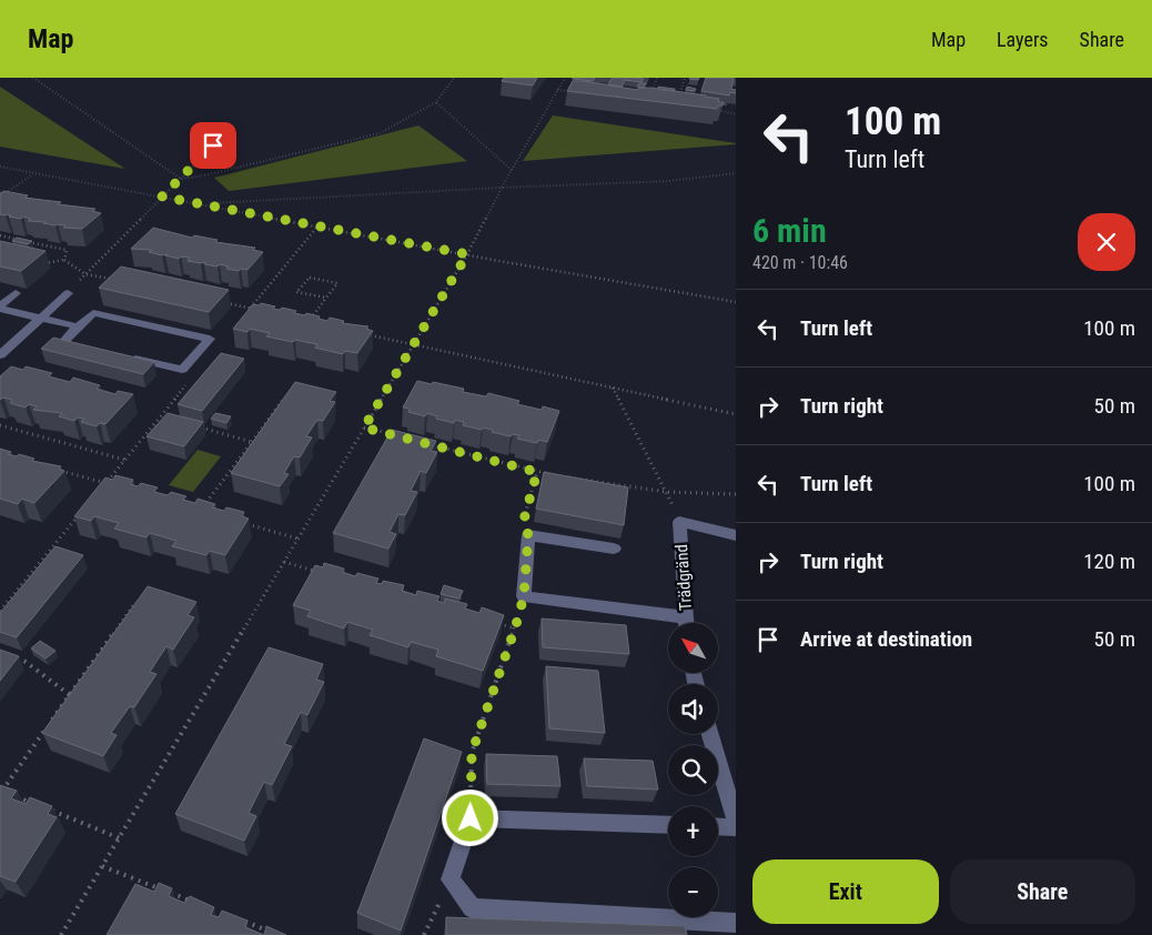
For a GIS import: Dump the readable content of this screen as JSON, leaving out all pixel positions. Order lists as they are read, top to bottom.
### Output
{
  "streets": {
    "street": ["Trädgränd"]
  },
  "north": "top left",
  "page": {
    "header": "Map",
    "nav": ["Map", "Layers", "Share"],
    "turn": ["100 m", "Turn left"],
    "heading": ["6 min", "420 m · 10:46"],
    "list": [
      {
        "name": "Turn left",
        "value": "100 m"
      },
      {
        "name": "Turn right",
        "value": "50 m"
      },
      {
        "name": "Turn left",
        "value": "100 m"
      },
      {
        "name": "Turn right",
        "value": "120 m"
      },
      {
        "name": "Arrive at destination",
        "value": "50 m"
      }
    ],
    "map_buttons": ["+", "−"],
    "buttons": ["Exit", "Share"]
  }
}
